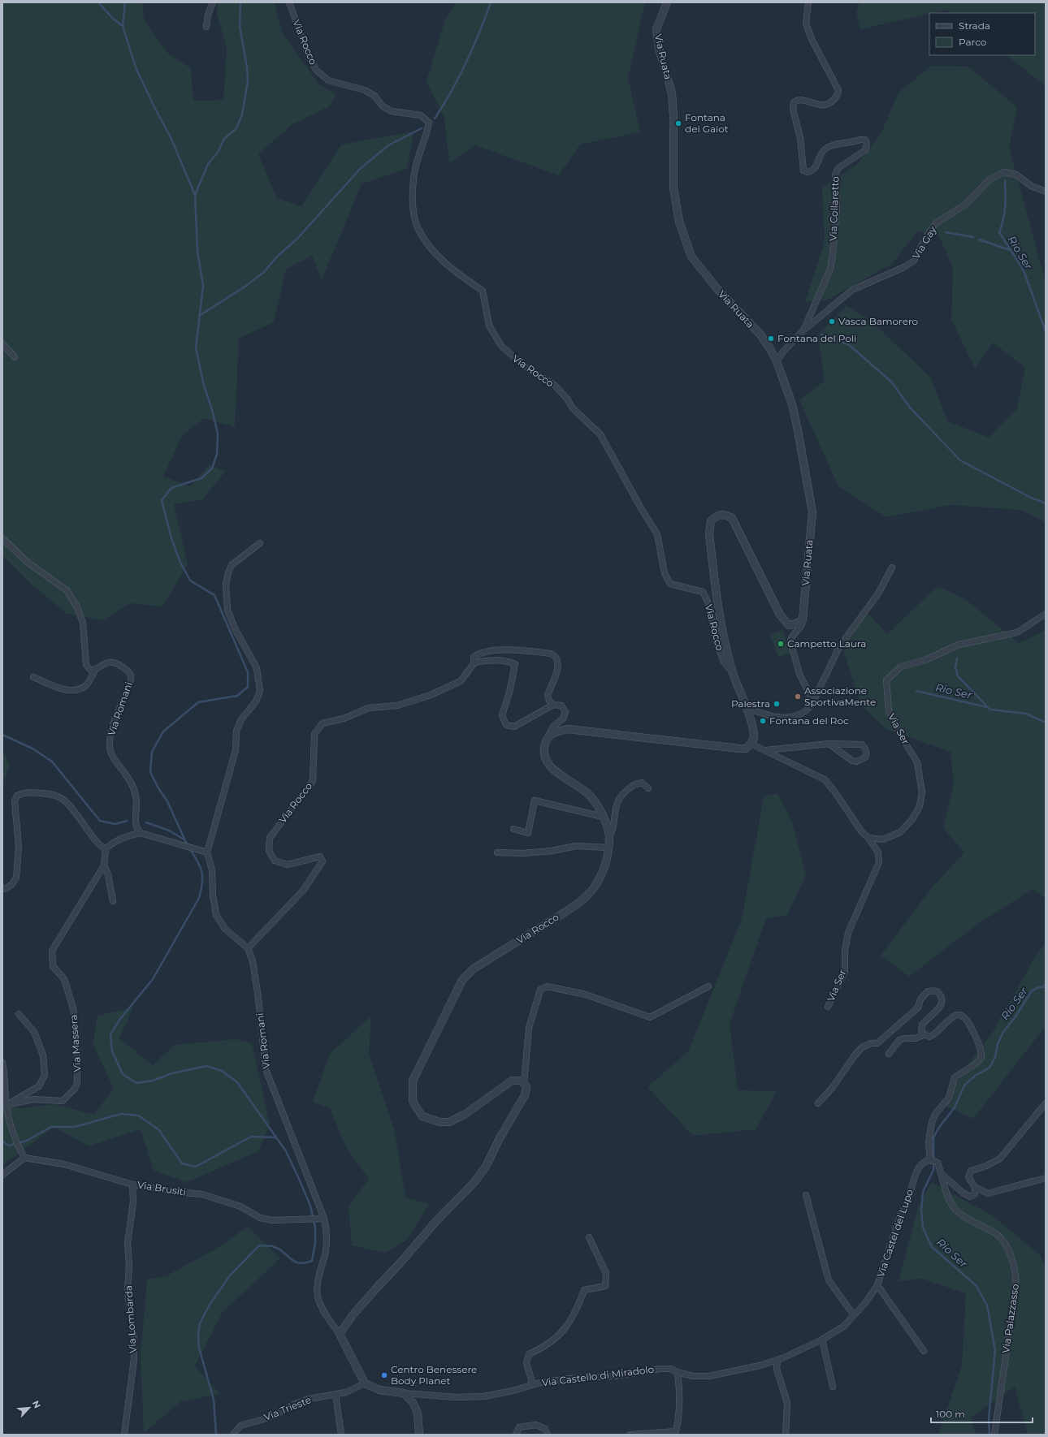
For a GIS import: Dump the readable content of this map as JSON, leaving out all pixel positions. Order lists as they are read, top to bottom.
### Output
{
  "streets": {
    "street": [
      "Via Rocco",
      "Via Ruata",
      "Via Collaretto",
      "Via Gay",
      "Via Romani",
      "Via Ser",
      "Via Massera",
      "Via Brusiti",
      "Via Castel del Lupo",
      "Via Palazzasso",
      "Via Lombarda",
      "Via Castello di Miradolo",
      "Via Trieste"
    ]
  },
  "crossings": [
    ["Via Rocco", "Via Ruata"],
    ["Via Rocco", "Via Romani"],
    ["Via Rocco", "Via Ser"],
    ["Via Ruata", "Via Gay"],
    ["Via Collaretto", "Via Gay"],
    ["Via Romani", "Via Brusiti"],
    ["Via Brusiti", "Via Lombarda"],
    ["Via Castel del Lupo", "Via Castello di Miradolo"]
  ],
  "water": ["Rio Ser"],
  "places": [
    "Fontana dei Gaiot",
    "Vasca Bamorero",
    "Fontana del Poli",
    "Campetto Laura",
    "Associazione SportivaMente",
    "Palestra",
    "Fontana del Roc",
    "Centro Benessere Body Planet"
  ],
  "legend": ["Strada", "Parco"],
  "scale_bar": "100 m",
  "north": "top right"
}
